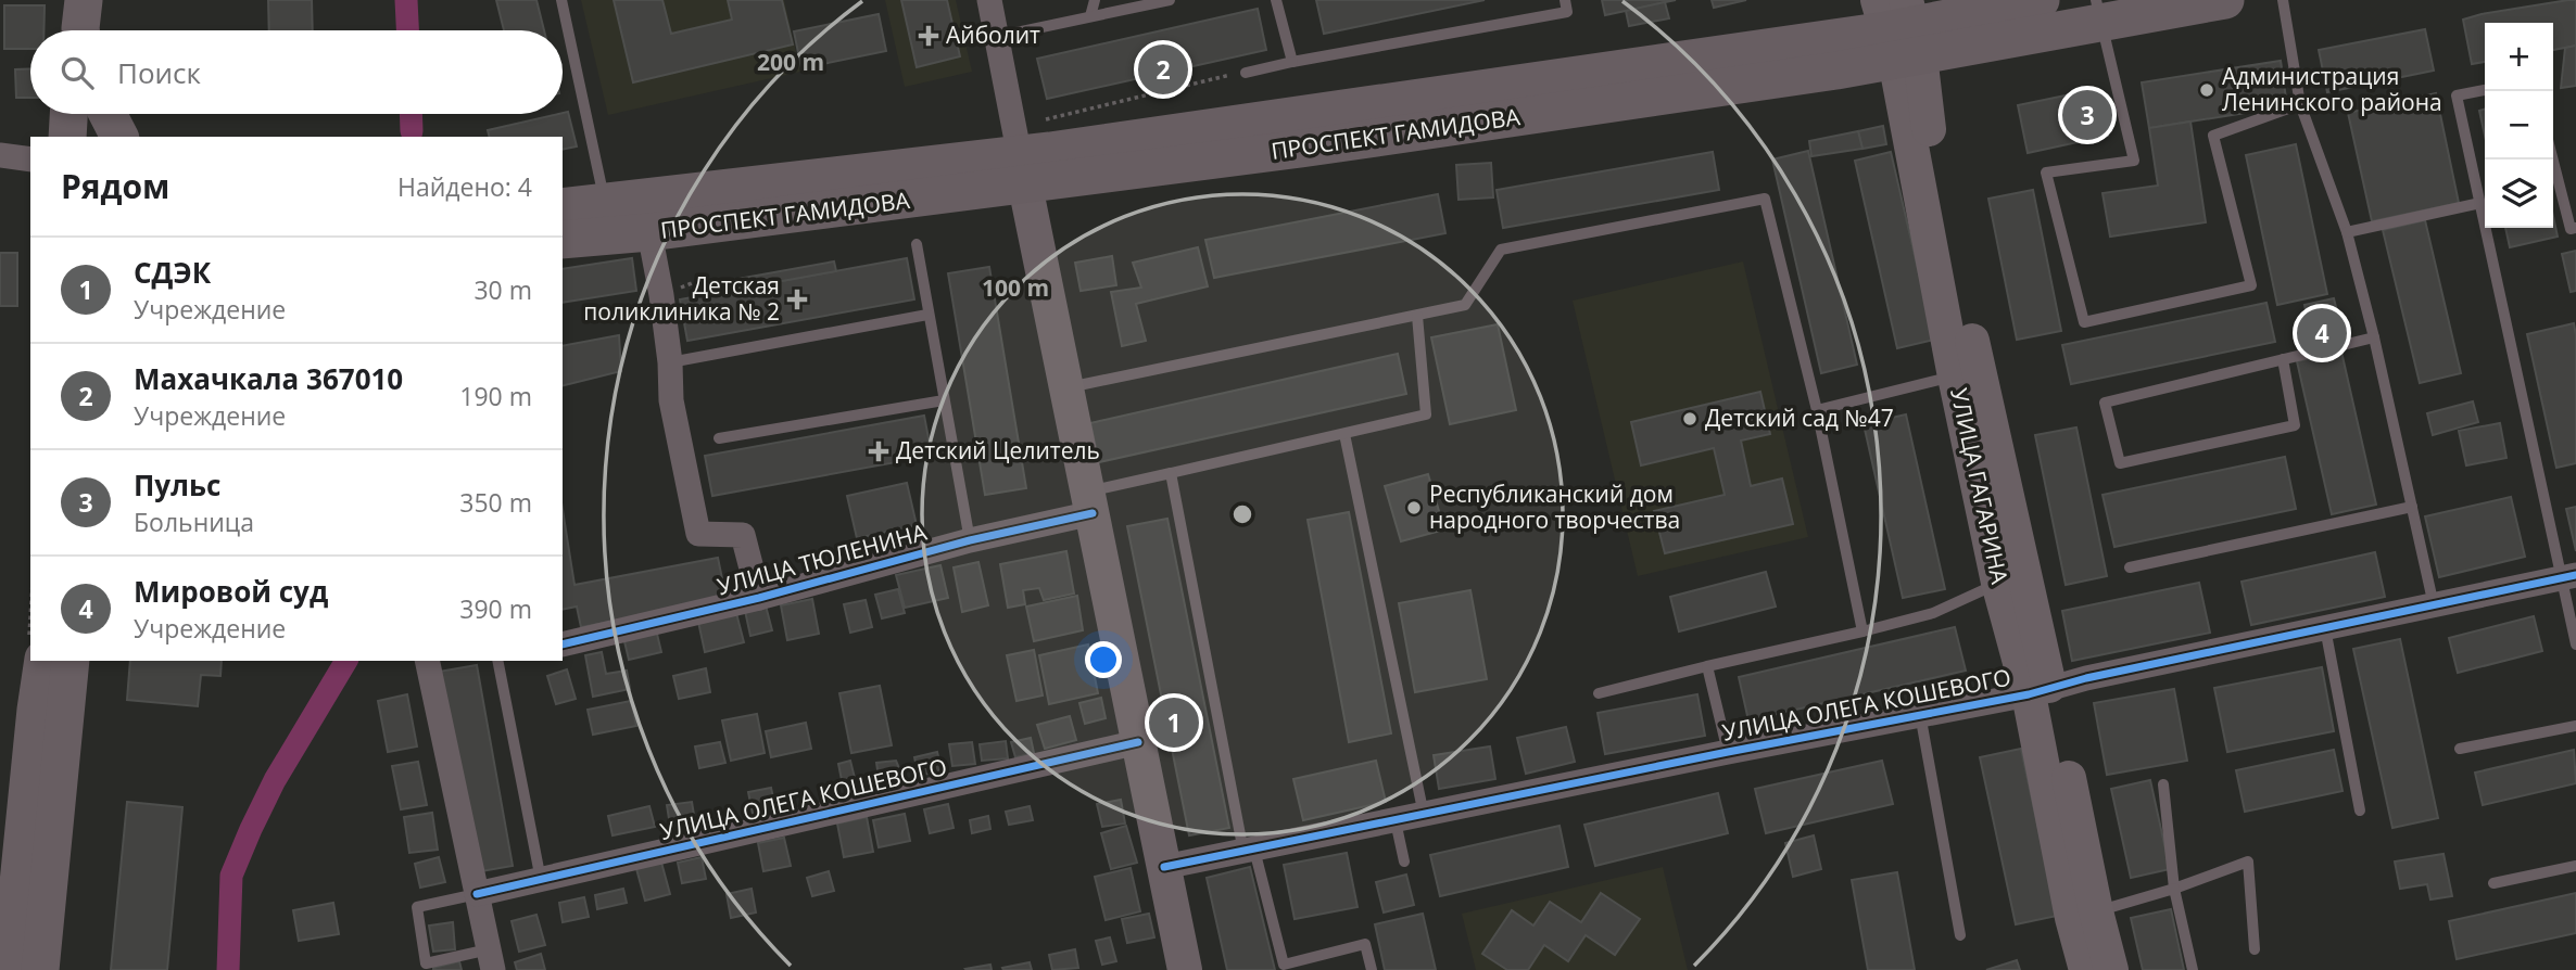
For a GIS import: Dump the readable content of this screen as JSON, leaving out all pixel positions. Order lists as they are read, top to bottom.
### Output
{
  "streets": {
    "main road": ["ПРОСПЕКТ ГАМИДОВА", "УЛИЦА ГАГАРИНА"],
    "street": ["УЛИЦА ТЮЛЕНИНА", "УЛИЦА ОЛЕГА КОШЕВОГО"]
  },
  "crossings": [
    ["ПРОСПЕКТ ГАМИДОВА", "УЛИЦА ГАГАРИНА"],
    ["УЛИЦА ГАГАРИНА", "УЛИЦА ОЛЕГА КОШЕВОГО"]
  ],
  "places": {
    "health": ["Айболит", "Детская поликлиника № 2", "Детский Целитель"],
    "other": ["Администрация Ленинского района", "Детский сад №47", "Республиканский дом народного творчества"]
  },
  "page": {
    "map_buttons": ["+", "−"],
    "search": "Поиск",
    "pins": [
      "2",
      "3",
      "4",
      "1"
    ],
    "heading": ["Рядом", "Найдено: 4"],
    "list": [
      {
        "mark": "1",
        "name": "СДЭК",
        "note": "Учреждение",
        "value": "30 m"
      },
      {
        "mark": "2",
        "name": "Махачкала 367010",
        "note": "Учреждение",
        "value": "190 m"
      },
      {
        "mark": "3",
        "name": "Пульс",
        "note": "Больница",
        "value": "350 m"
      },
      {
        "mark": "4",
        "name": "Мировой суд",
        "note": "Учреждение",
        "value": "390 m"
      }
    ]
  },
  "rings": ["200 m", "100 m"]
}
